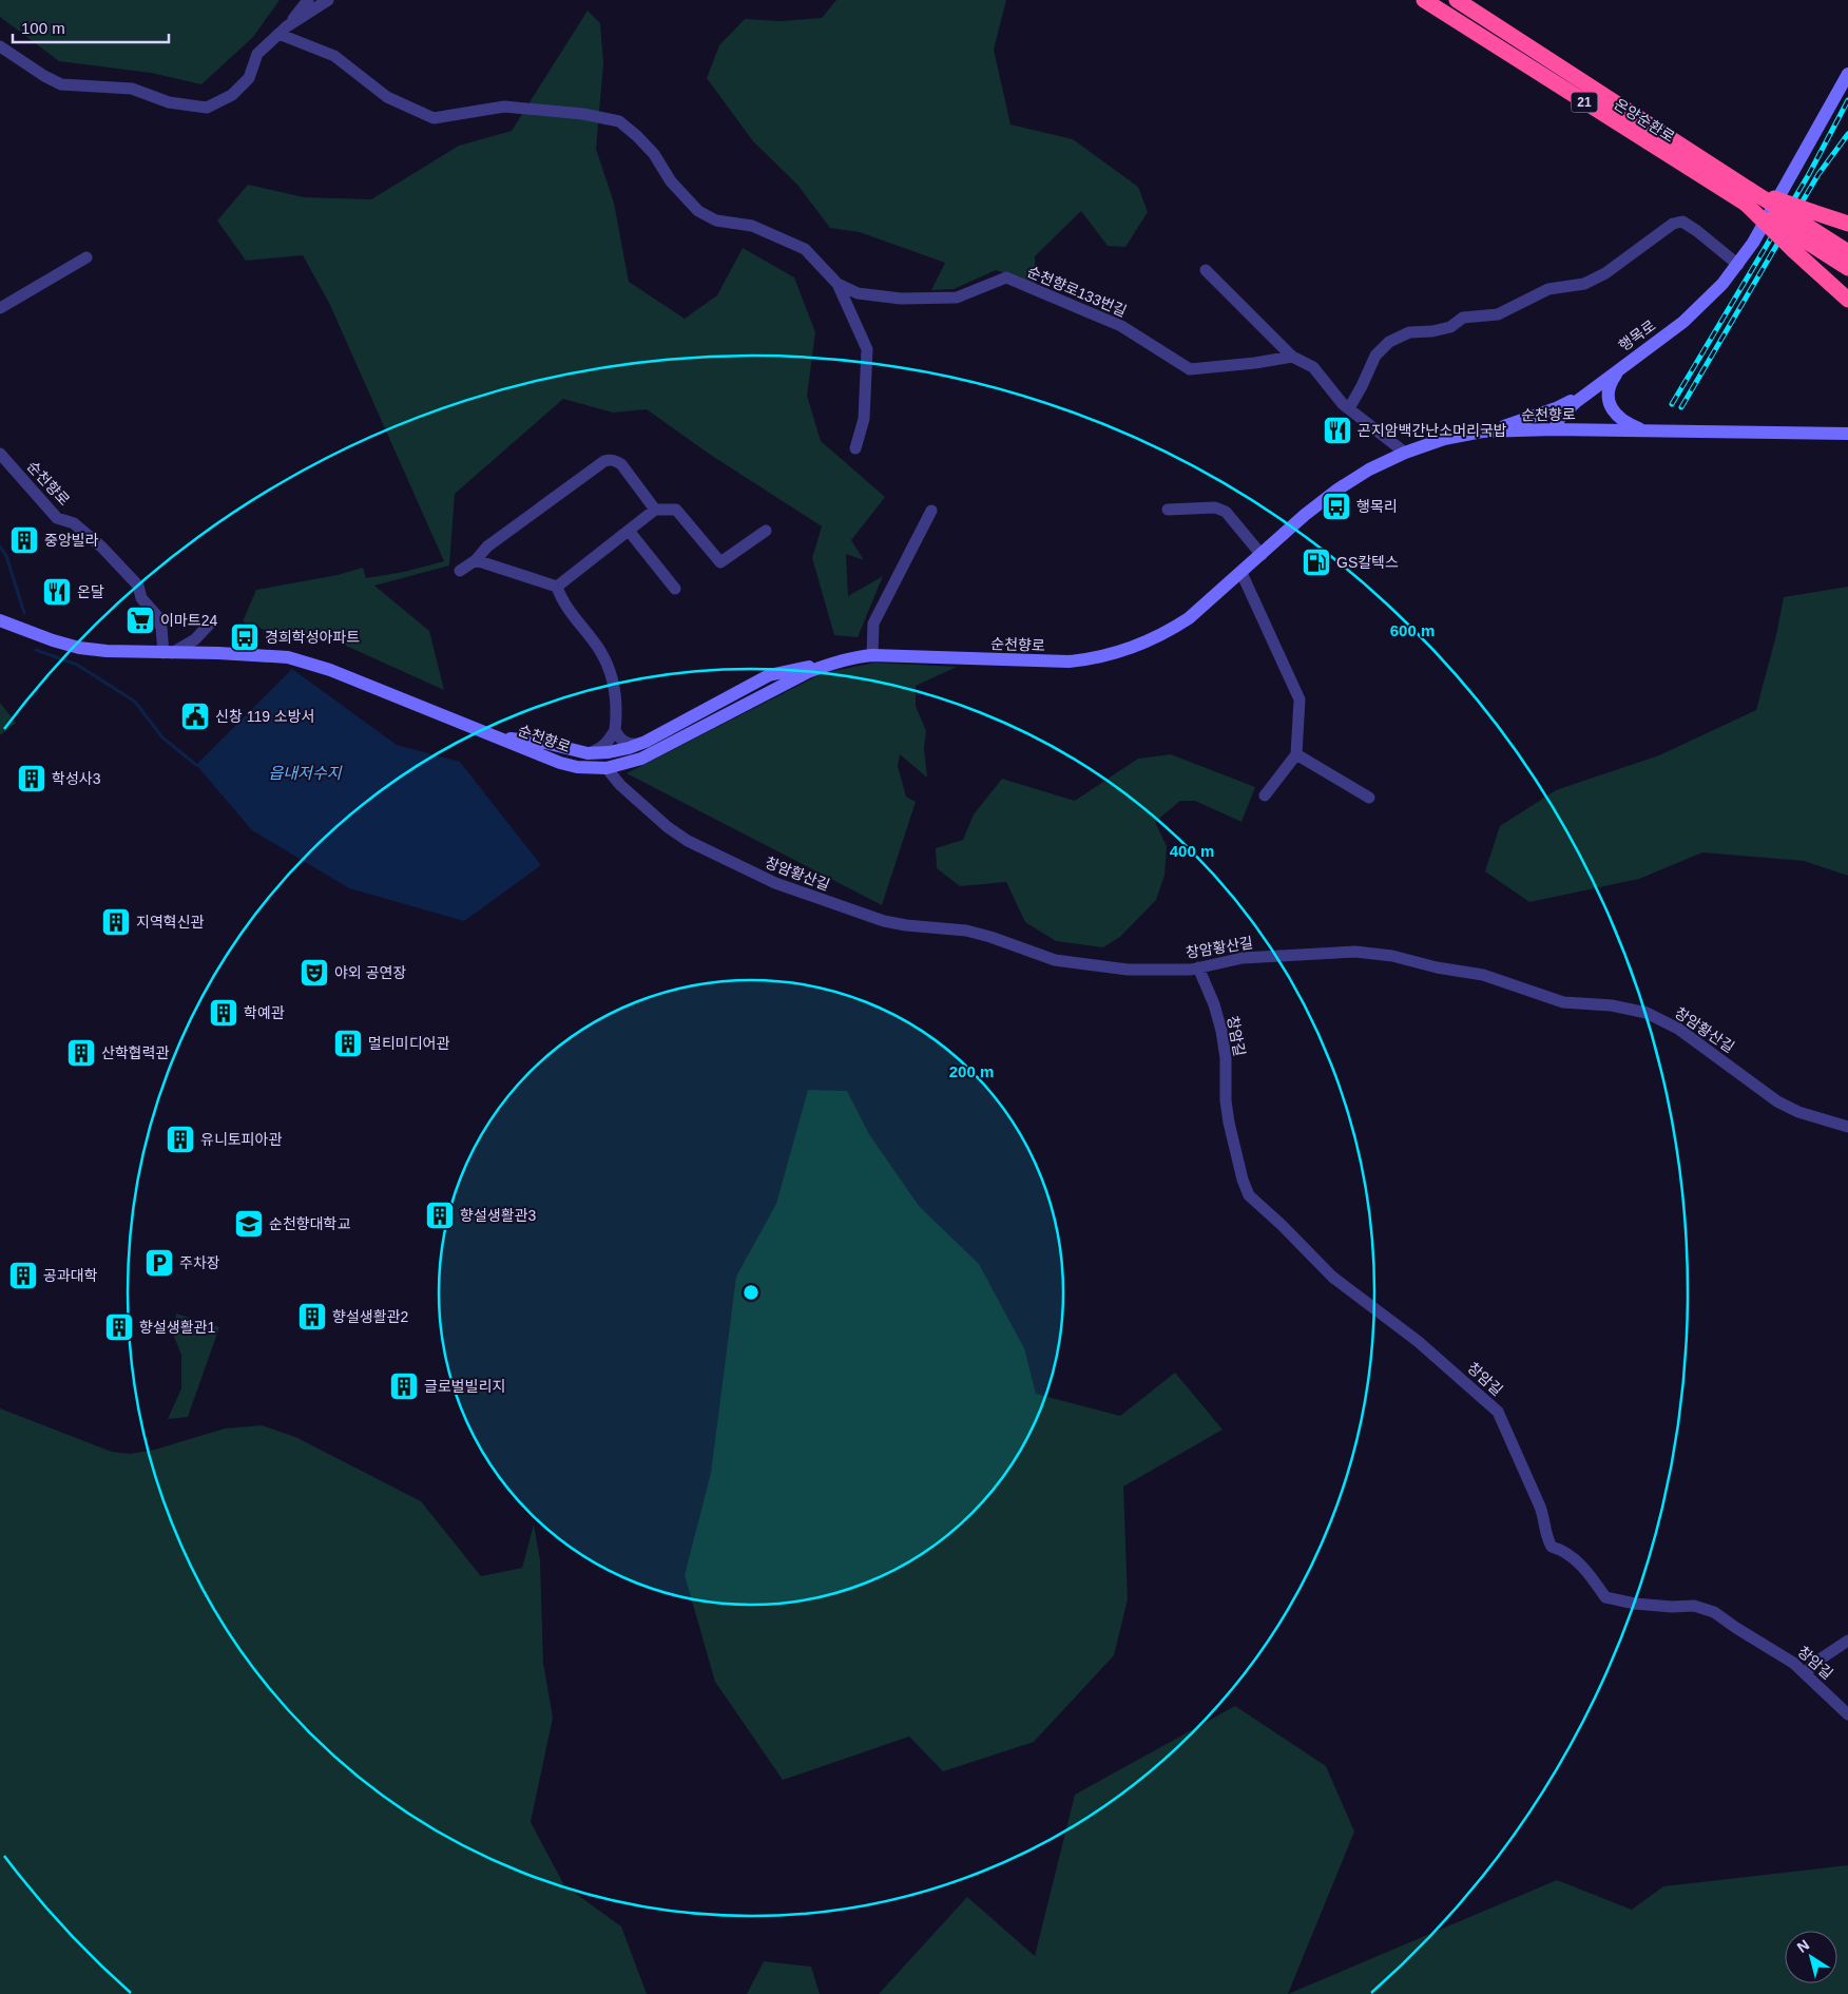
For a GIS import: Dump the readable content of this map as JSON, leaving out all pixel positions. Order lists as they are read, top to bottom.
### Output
{
  "streets": {
    "highway": ["21", "온양순환로"],
    "main road": ["행목로", "순천향로"],
    "street": ["순천향로133번길", "창암황산길", "창암길"]
  },
  "crossings": [
    ["행목로", "순천향로"],
    ["순천향로", "창암황산길"],
    ["창암황산길", "창암길"]
  ],
  "water": ["읍내저수지"],
  "places": {
    "restaurant": ["곤지암백간난소머리국밥", "온달"],
    "bus stop": ["행목리", "경희학성아파트"],
    "building": [
      "중앙빌라",
      "학성사3",
      "지역혁신관",
      "학예관",
      "멀티미디어관",
      "산학협력관",
      "유니토피아관",
      "향설생활관3",
      "공과대학",
      "향설생활관2",
      "향설생활관1",
      "글로벌빌리지"
    ],
    "fuel station": ["GS칼텍스"],
    "supermarket": ["이마트24"],
    "public building": ["신창 119 소방서"],
    "theatre": ["야외 공연장"],
    "school or university": ["순천향대학교"],
    "parking": ["주차장"]
  },
  "scale_bar": "100 m",
  "north": "top left",
  "rings": ["600 m", "400 m", "200 m"]
}
